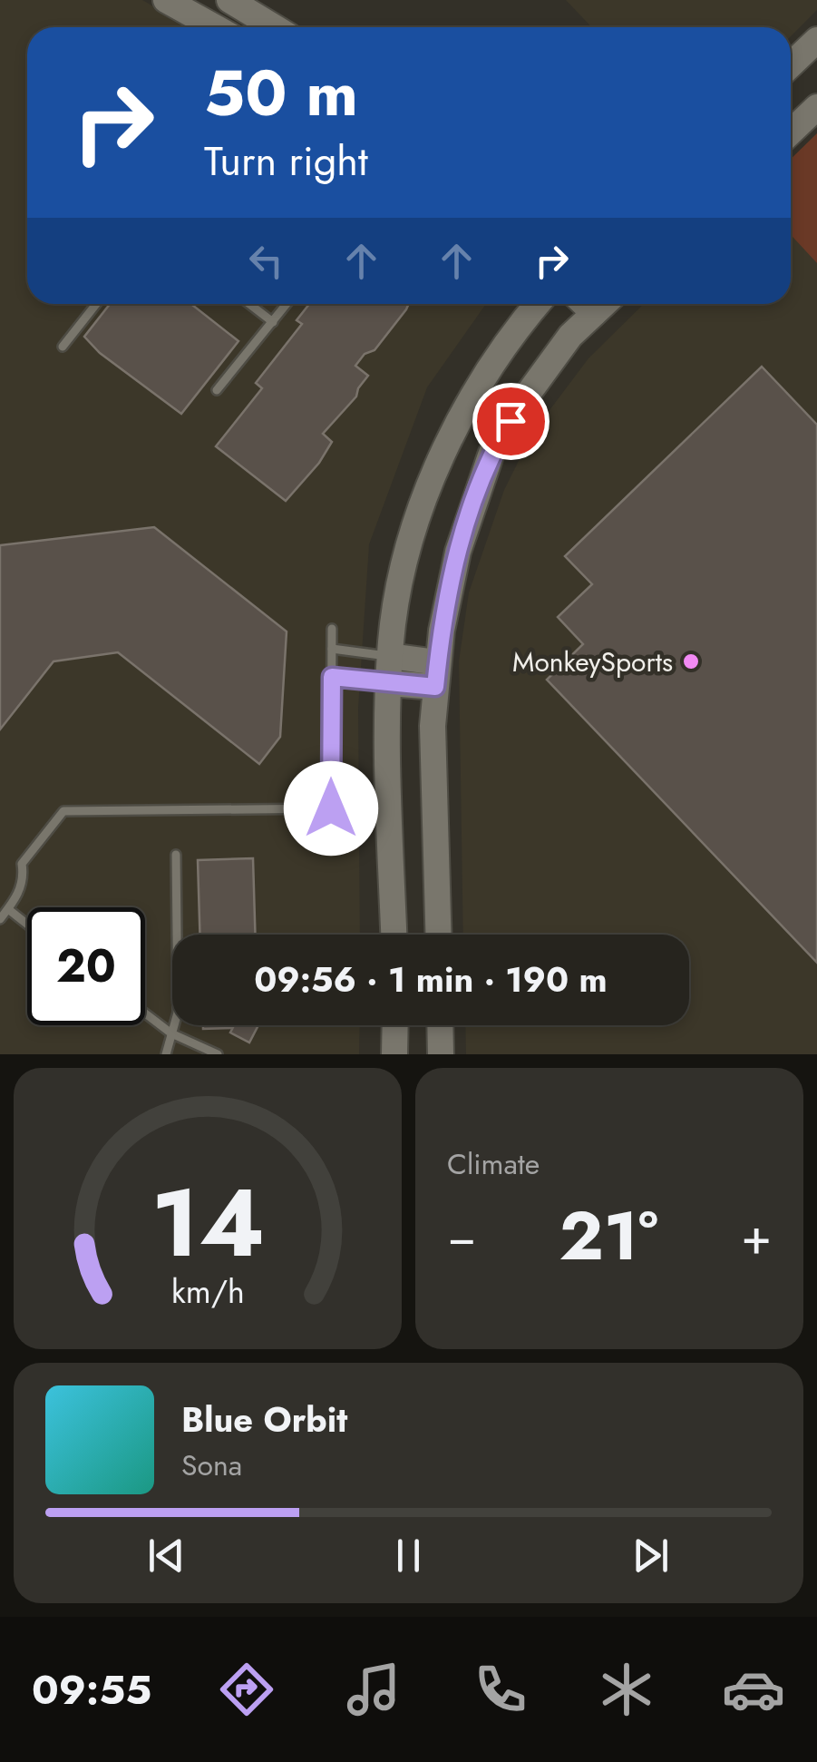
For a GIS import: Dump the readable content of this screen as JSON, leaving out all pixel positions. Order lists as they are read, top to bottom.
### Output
{
  "places": ["MonkeySports"],
  "page": {
    "turn": ["50 m", "Turn right"],
    "limit": "20",
    "trip": "09:56 · 1 min · 190 m",
    "tile": "Climate",
    "heat": ["−", "21°", "+"],
    "song": ["Blue Orbit", "Sona"],
    "tabs": "09:55",
    "gauge": ["14", "km/h"]
  }
}
